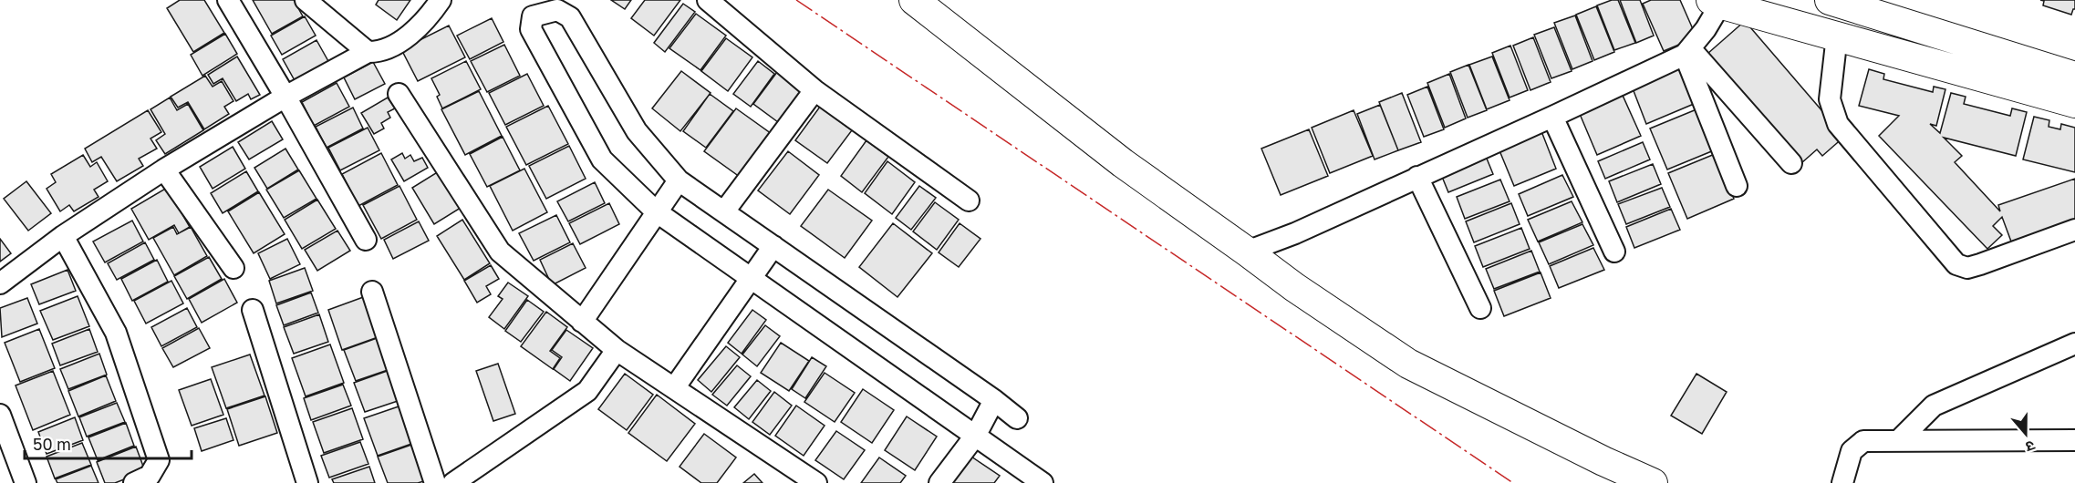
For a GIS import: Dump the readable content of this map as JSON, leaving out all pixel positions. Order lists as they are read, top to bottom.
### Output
{
  "scale_bar": "50 m",
  "north": "bottom"
}
